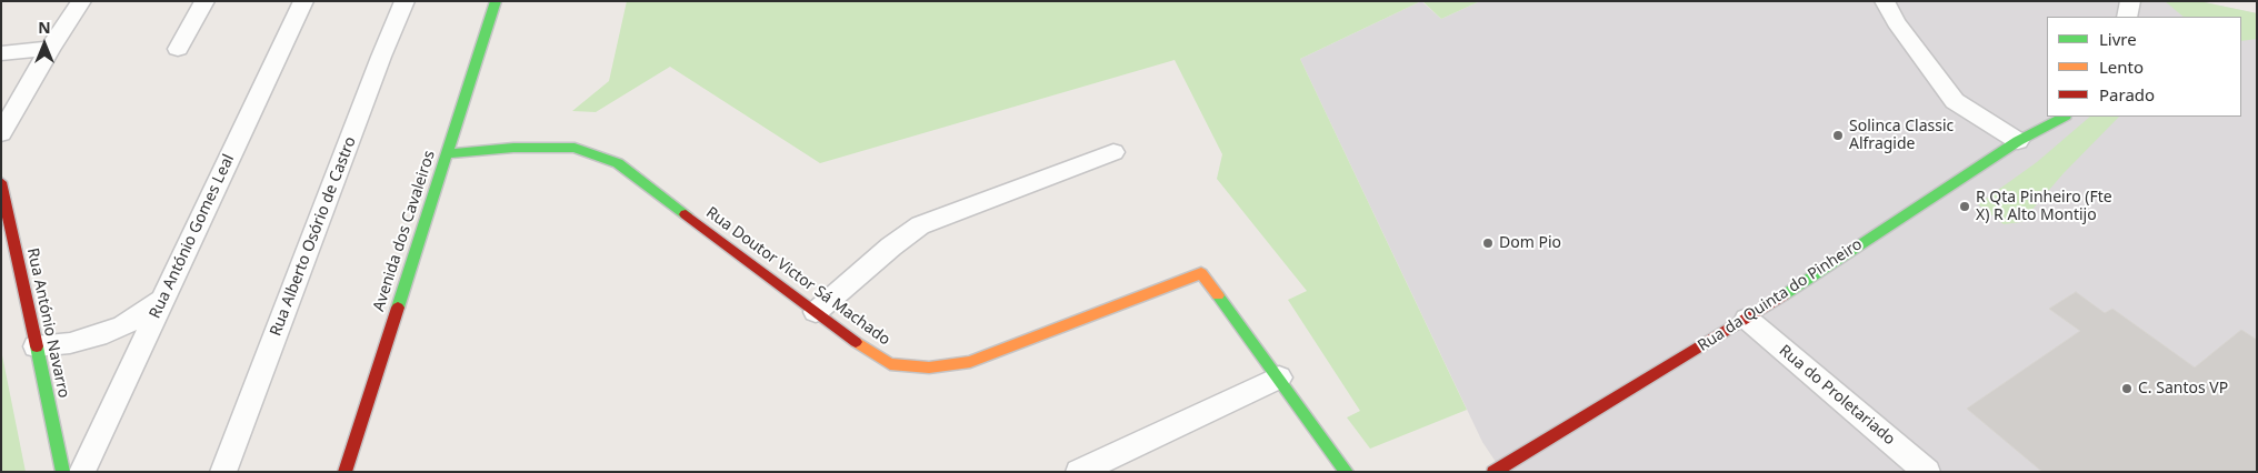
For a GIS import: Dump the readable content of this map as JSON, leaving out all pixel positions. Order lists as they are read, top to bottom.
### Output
{
  "streets": {
    "street": [
      "Avenida dos Cavaleiros",
      "Rua António Gomes Leal",
      "Rua Alberto Osório de Castro",
      "Rua Doutor Victor Sá Machado",
      "Rua da Quinta do Pinheiro",
      "Rua António Navarro",
      "Rua do Proletariado"
    ]
  },
  "crossings": [
    ["Avenida dos Cavaleiros", "Rua Doutor Victor Sá Machado"],
    ["Rua da Quinta do Pinheiro", "Rua do Proletariado"]
  ],
  "places": [
    "Solinca Classic Alfragide",
    "R Qta Pinheiro (Fte X) R Alto Montijo",
    "Dom Pio",
    "C. Santos VP"
  ],
  "legend": ["Livre", "Lento", "Parado"],
  "north": "top"
}
